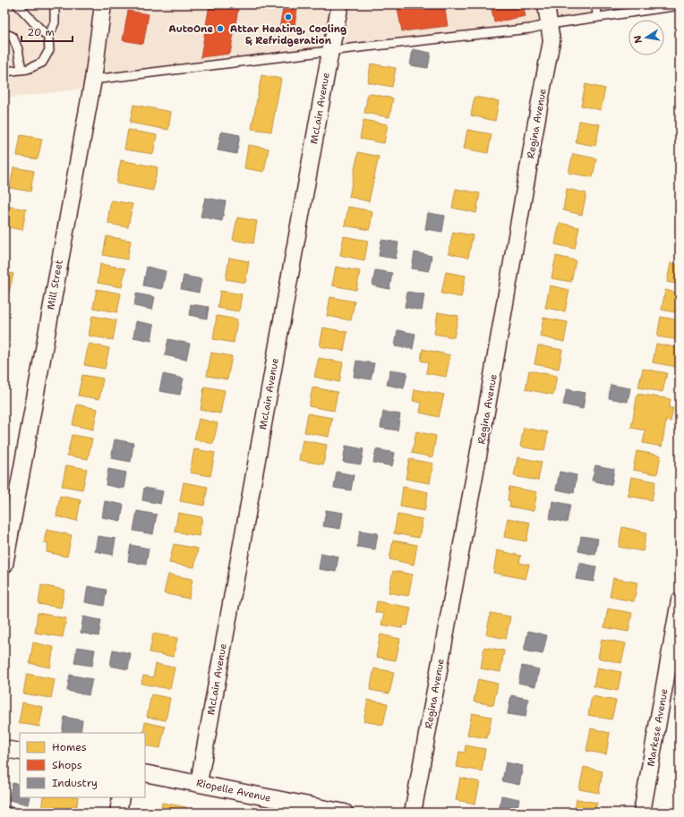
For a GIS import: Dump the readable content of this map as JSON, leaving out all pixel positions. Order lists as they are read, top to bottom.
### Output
{
  "streets": {
    "street": [
      "McLain Avenue",
      "Regina Avenue",
      "Mill Street",
      "Markese Avenue",
      "Riopelle Avenue"
    ]
  },
  "crossings": [
    ["McLain Avenue", "Riopelle Avenue"]
  ],
  "places": ["Attar Heating, Cooling & Refridgeration", "AutoOne"],
  "legend": ["Homes", "Shops", "Industry"],
  "scale_bar": "20 m",
  "north": "left"
}
